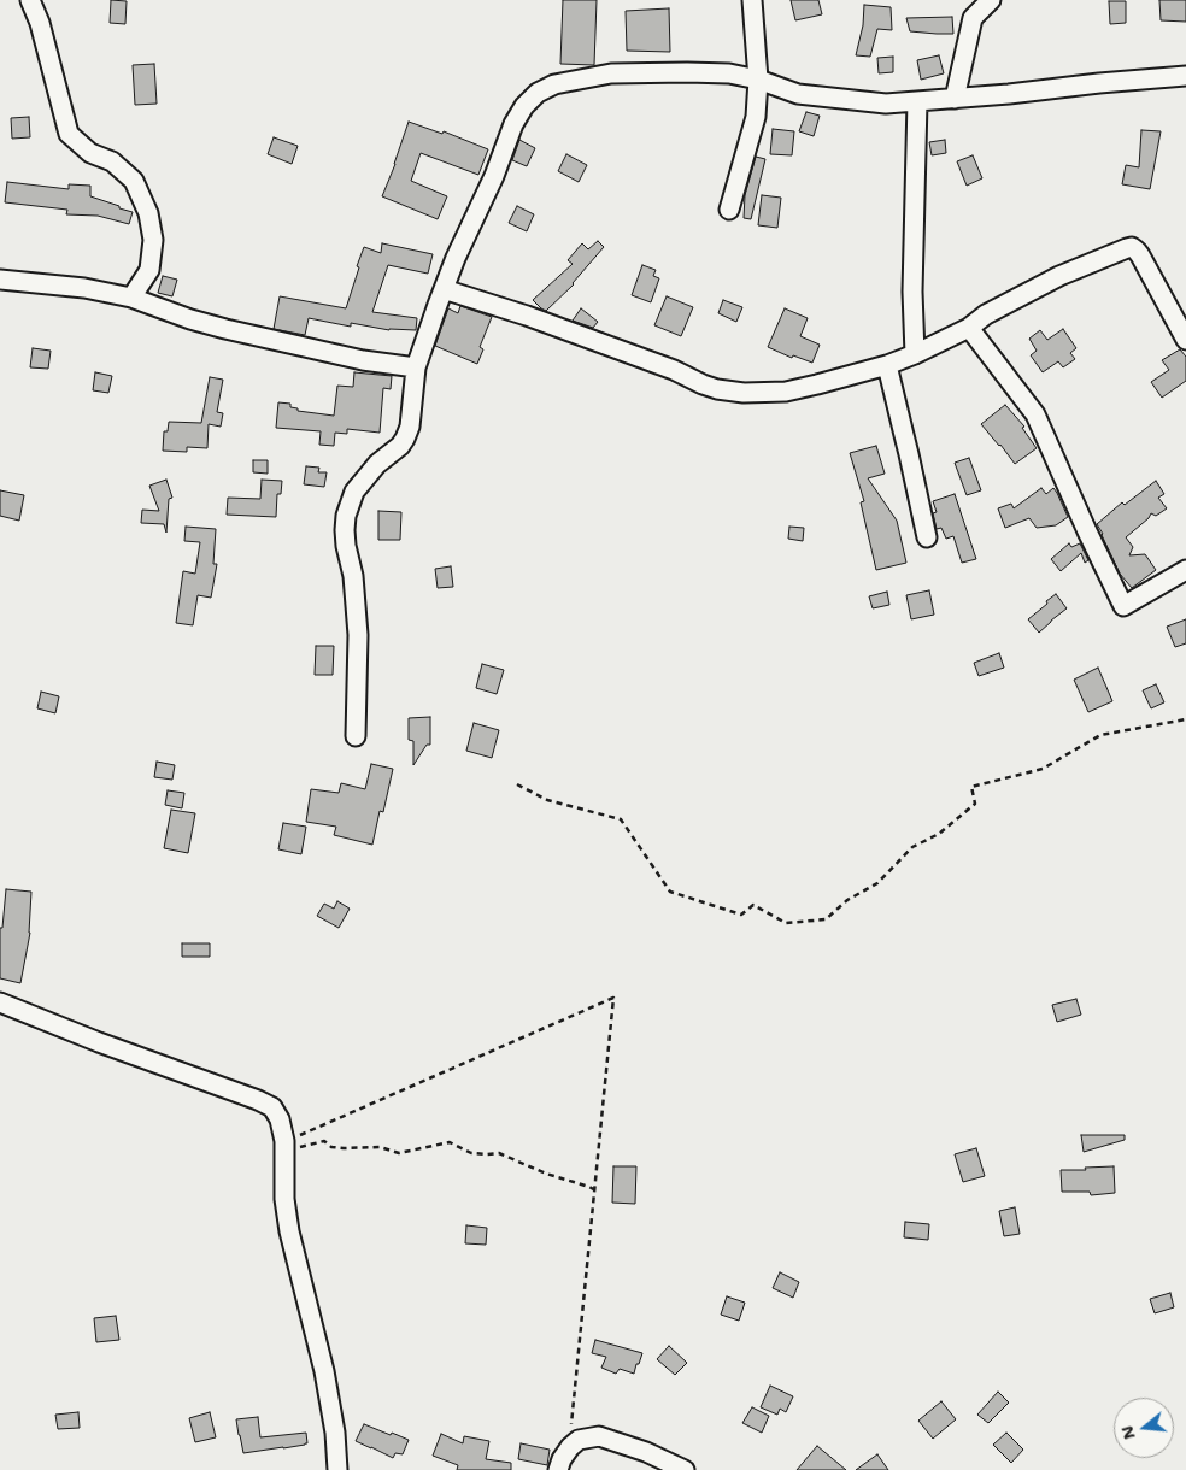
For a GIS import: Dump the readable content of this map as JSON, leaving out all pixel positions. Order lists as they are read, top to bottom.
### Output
{
  "north": "left"
}
